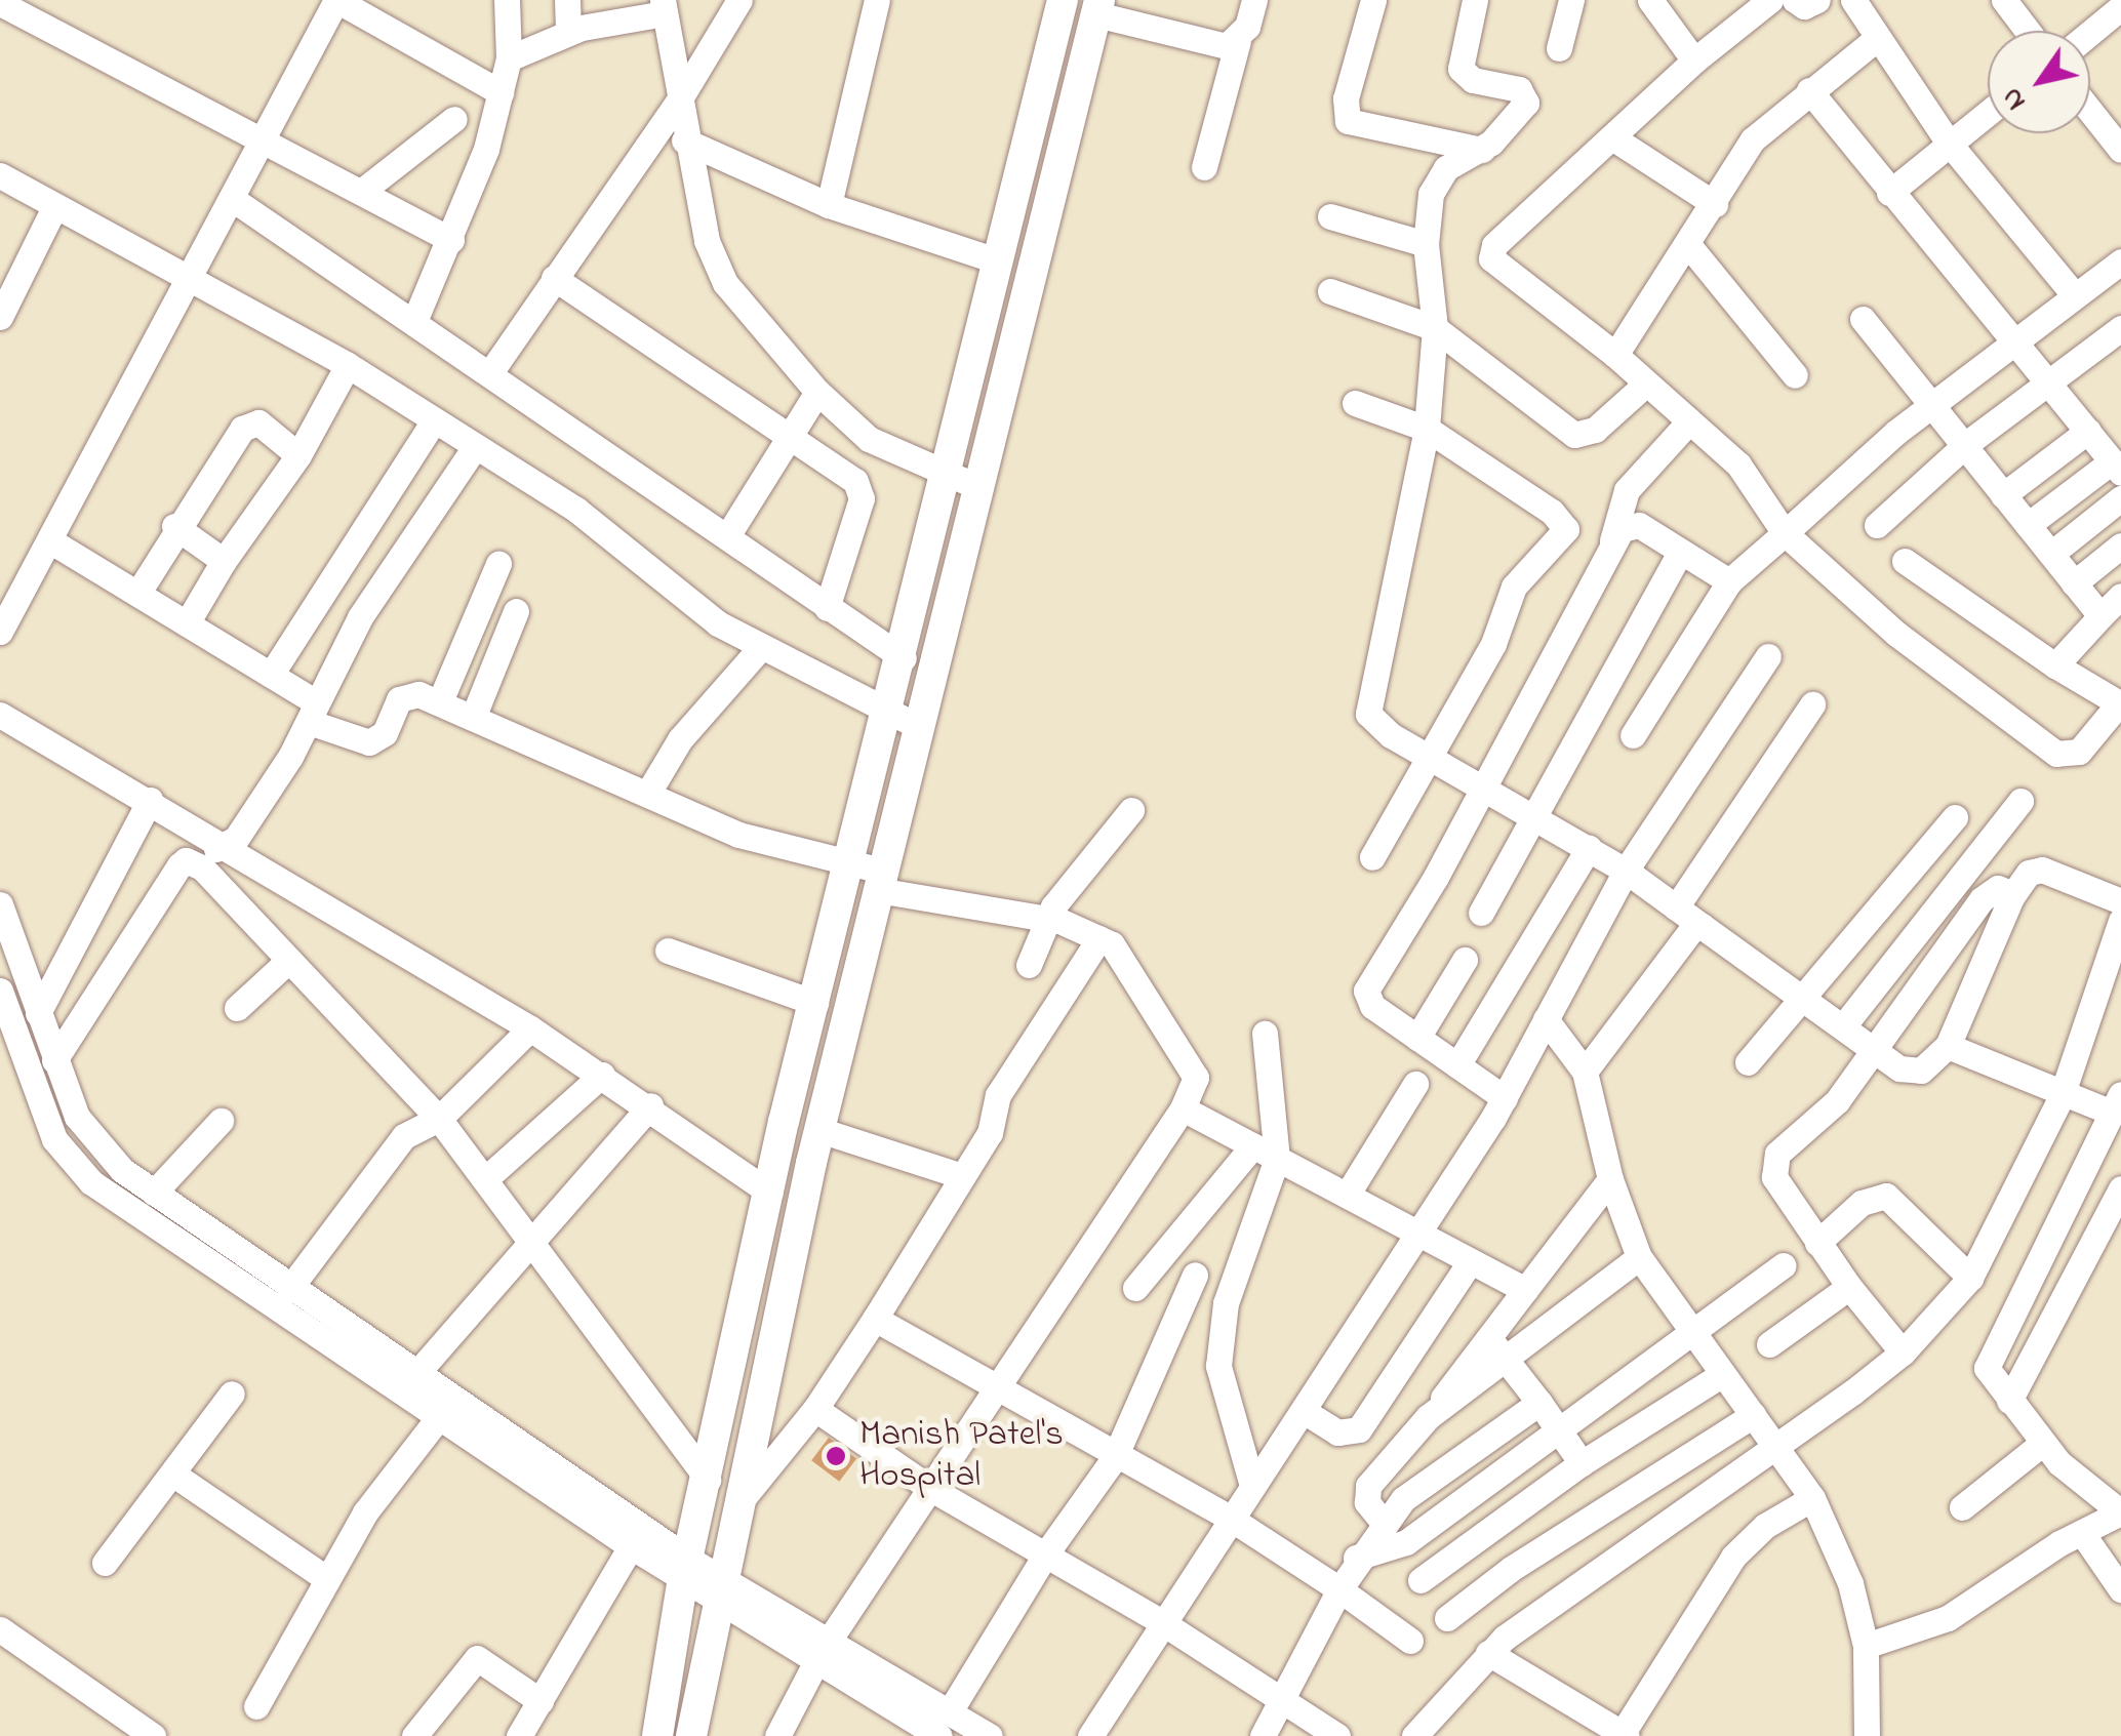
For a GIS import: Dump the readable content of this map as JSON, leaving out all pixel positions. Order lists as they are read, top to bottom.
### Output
{
  "places": ["Manish Patel's Hospital"],
  "north": "bottom left"
}
